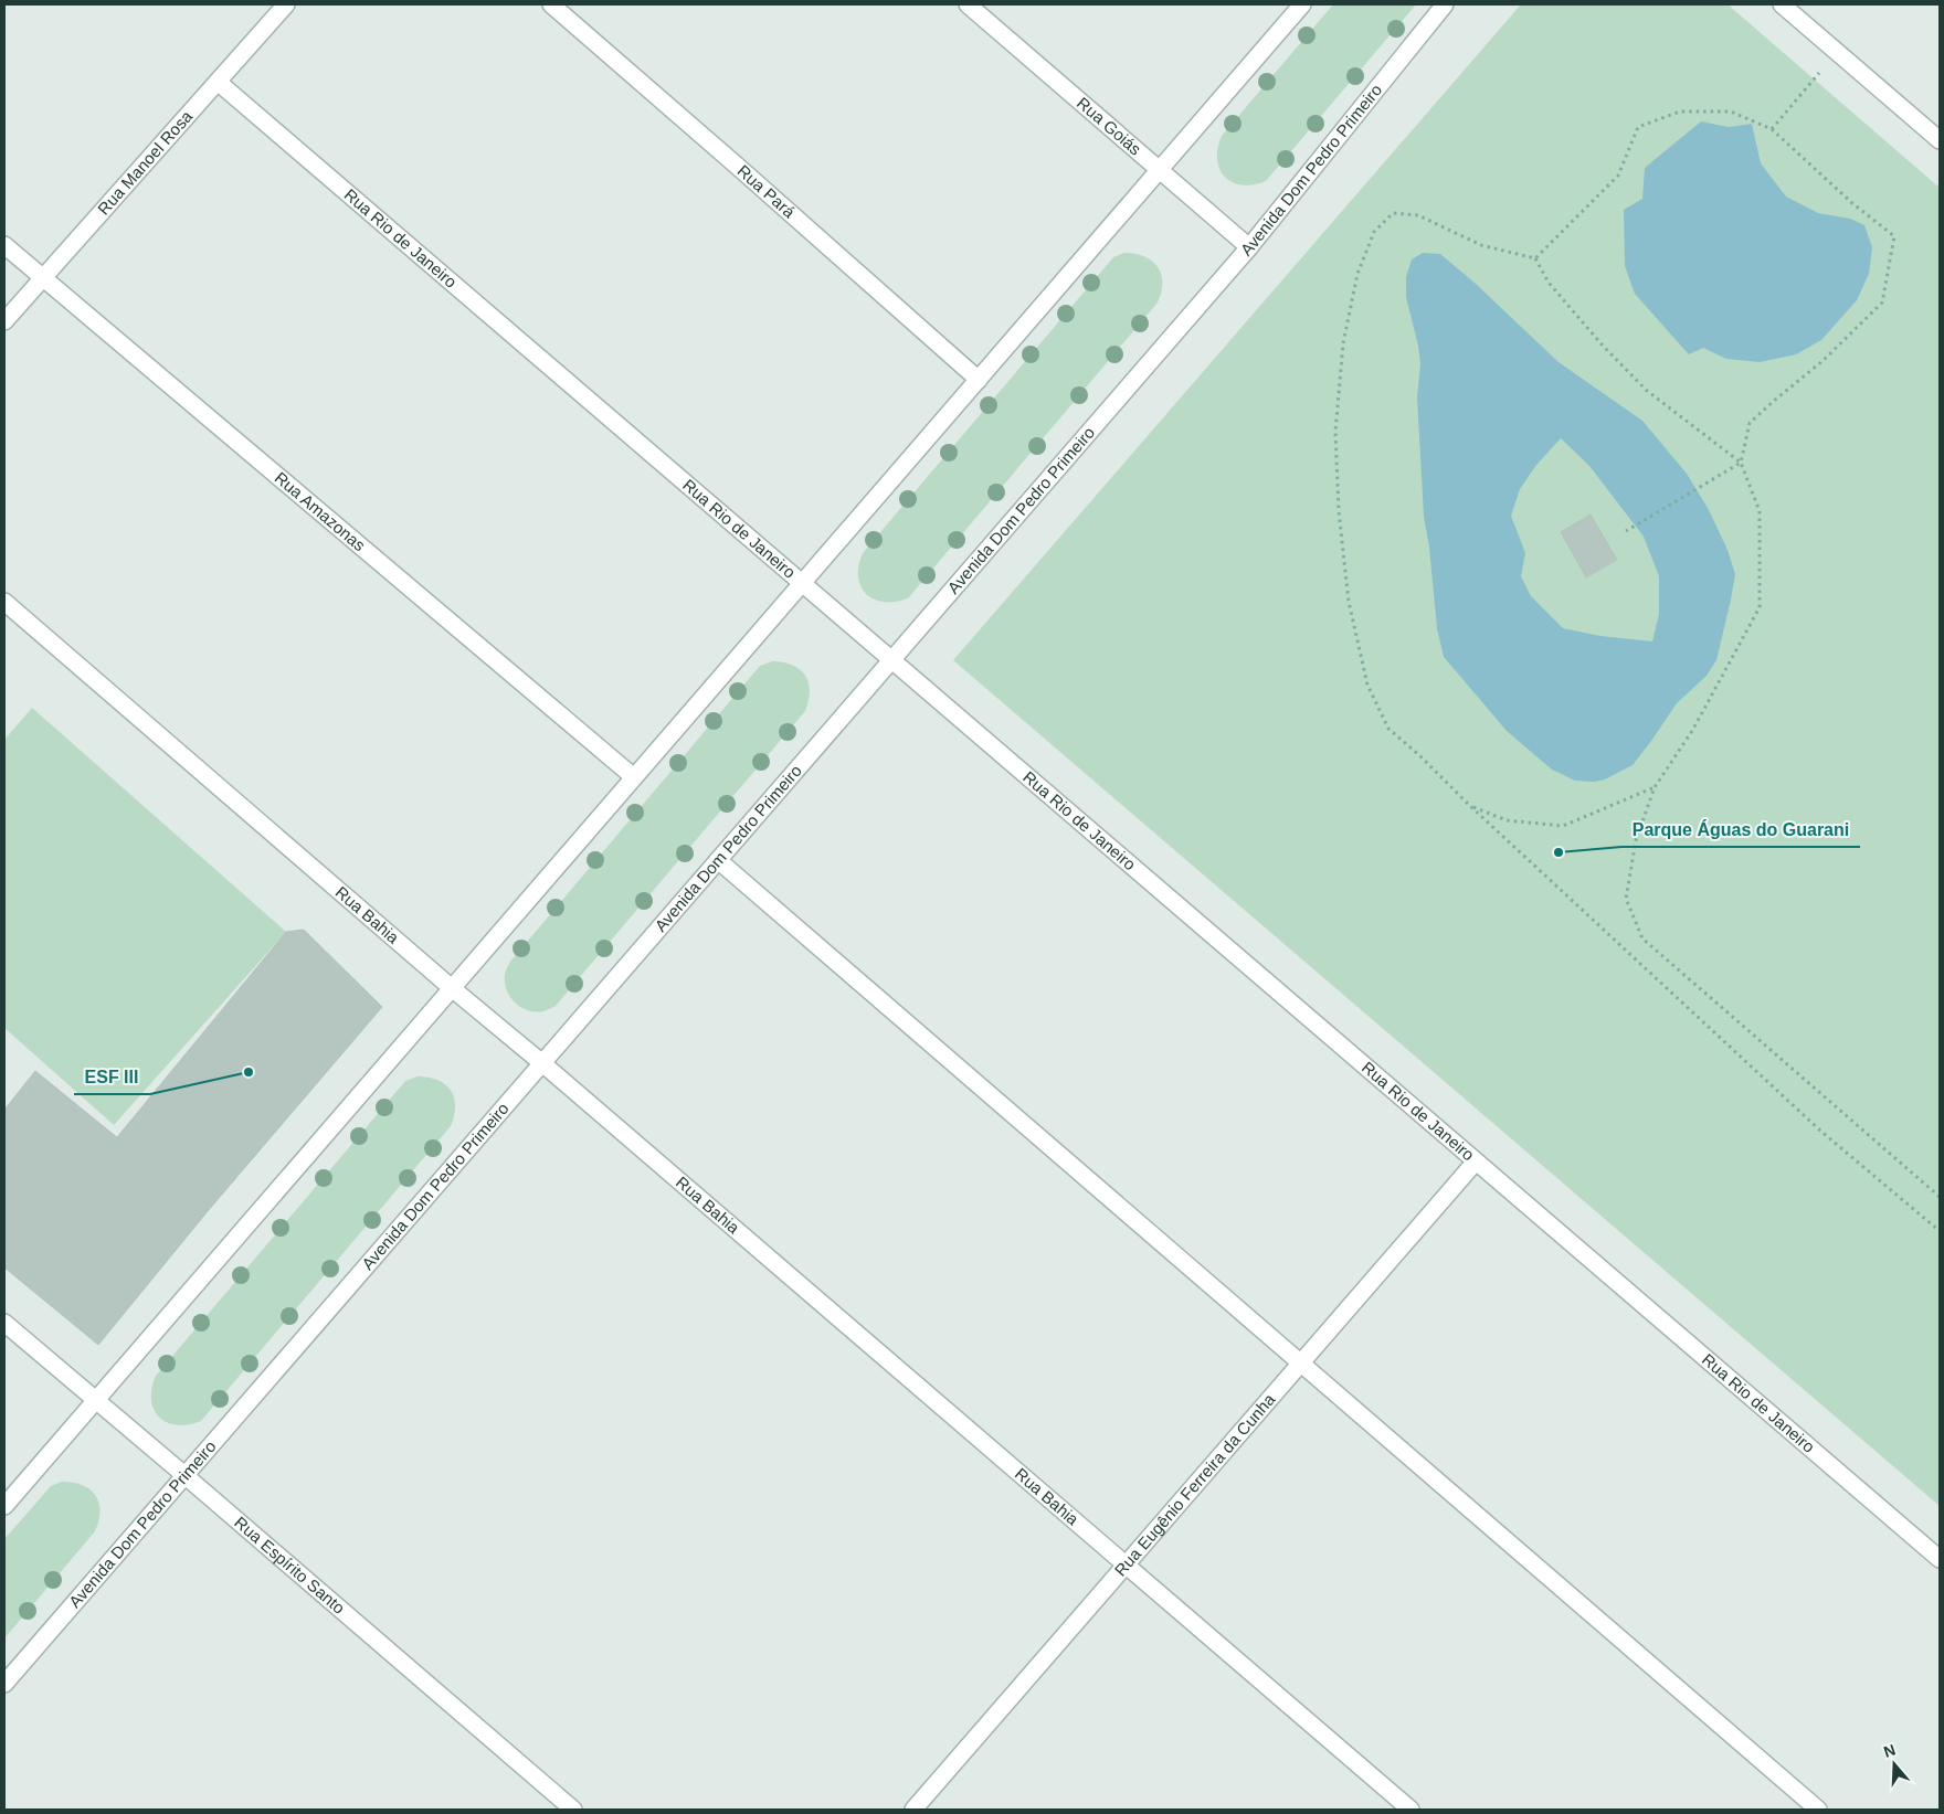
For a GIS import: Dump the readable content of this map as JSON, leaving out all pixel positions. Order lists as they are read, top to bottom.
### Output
{
  "streets": {
    "street": [
      "Rua Goiás",
      "Rua Manoel Rosa",
      "Avenida Dom Pedro Primeiro",
      "Rua Pará",
      "Rua Rio de Janeiro",
      "Rua Amazonas",
      "Rua Bahia",
      "Rua Eugênio Ferreira da Cunha",
      "Rua Espírito Santo"
    ]
  },
  "crossings": [
    ["Rua Goiás", "Avenida Dom Pedro Primeiro"],
    ["Rua Manoel Rosa", "Rua Rio de Janeiro"],
    ["Rua Manoel Rosa", "Rua Amazonas"],
    ["Avenida Dom Pedro Primeiro", "Rua Rio de Janeiro"],
    ["Avenida Dom Pedro Primeiro", "Rua Bahia"],
    ["Avenida Dom Pedro Primeiro", "Rua Espírito Santo"],
    ["Rua Rio de Janeiro", "Rua Eugênio Ferreira da Cunha"],
    ["Rua Bahia", "Rua Eugênio Ferreira da Cunha"]
  ],
  "places": ["Parque Águas do Guarani", "ESF III"],
  "north": "top"
}
